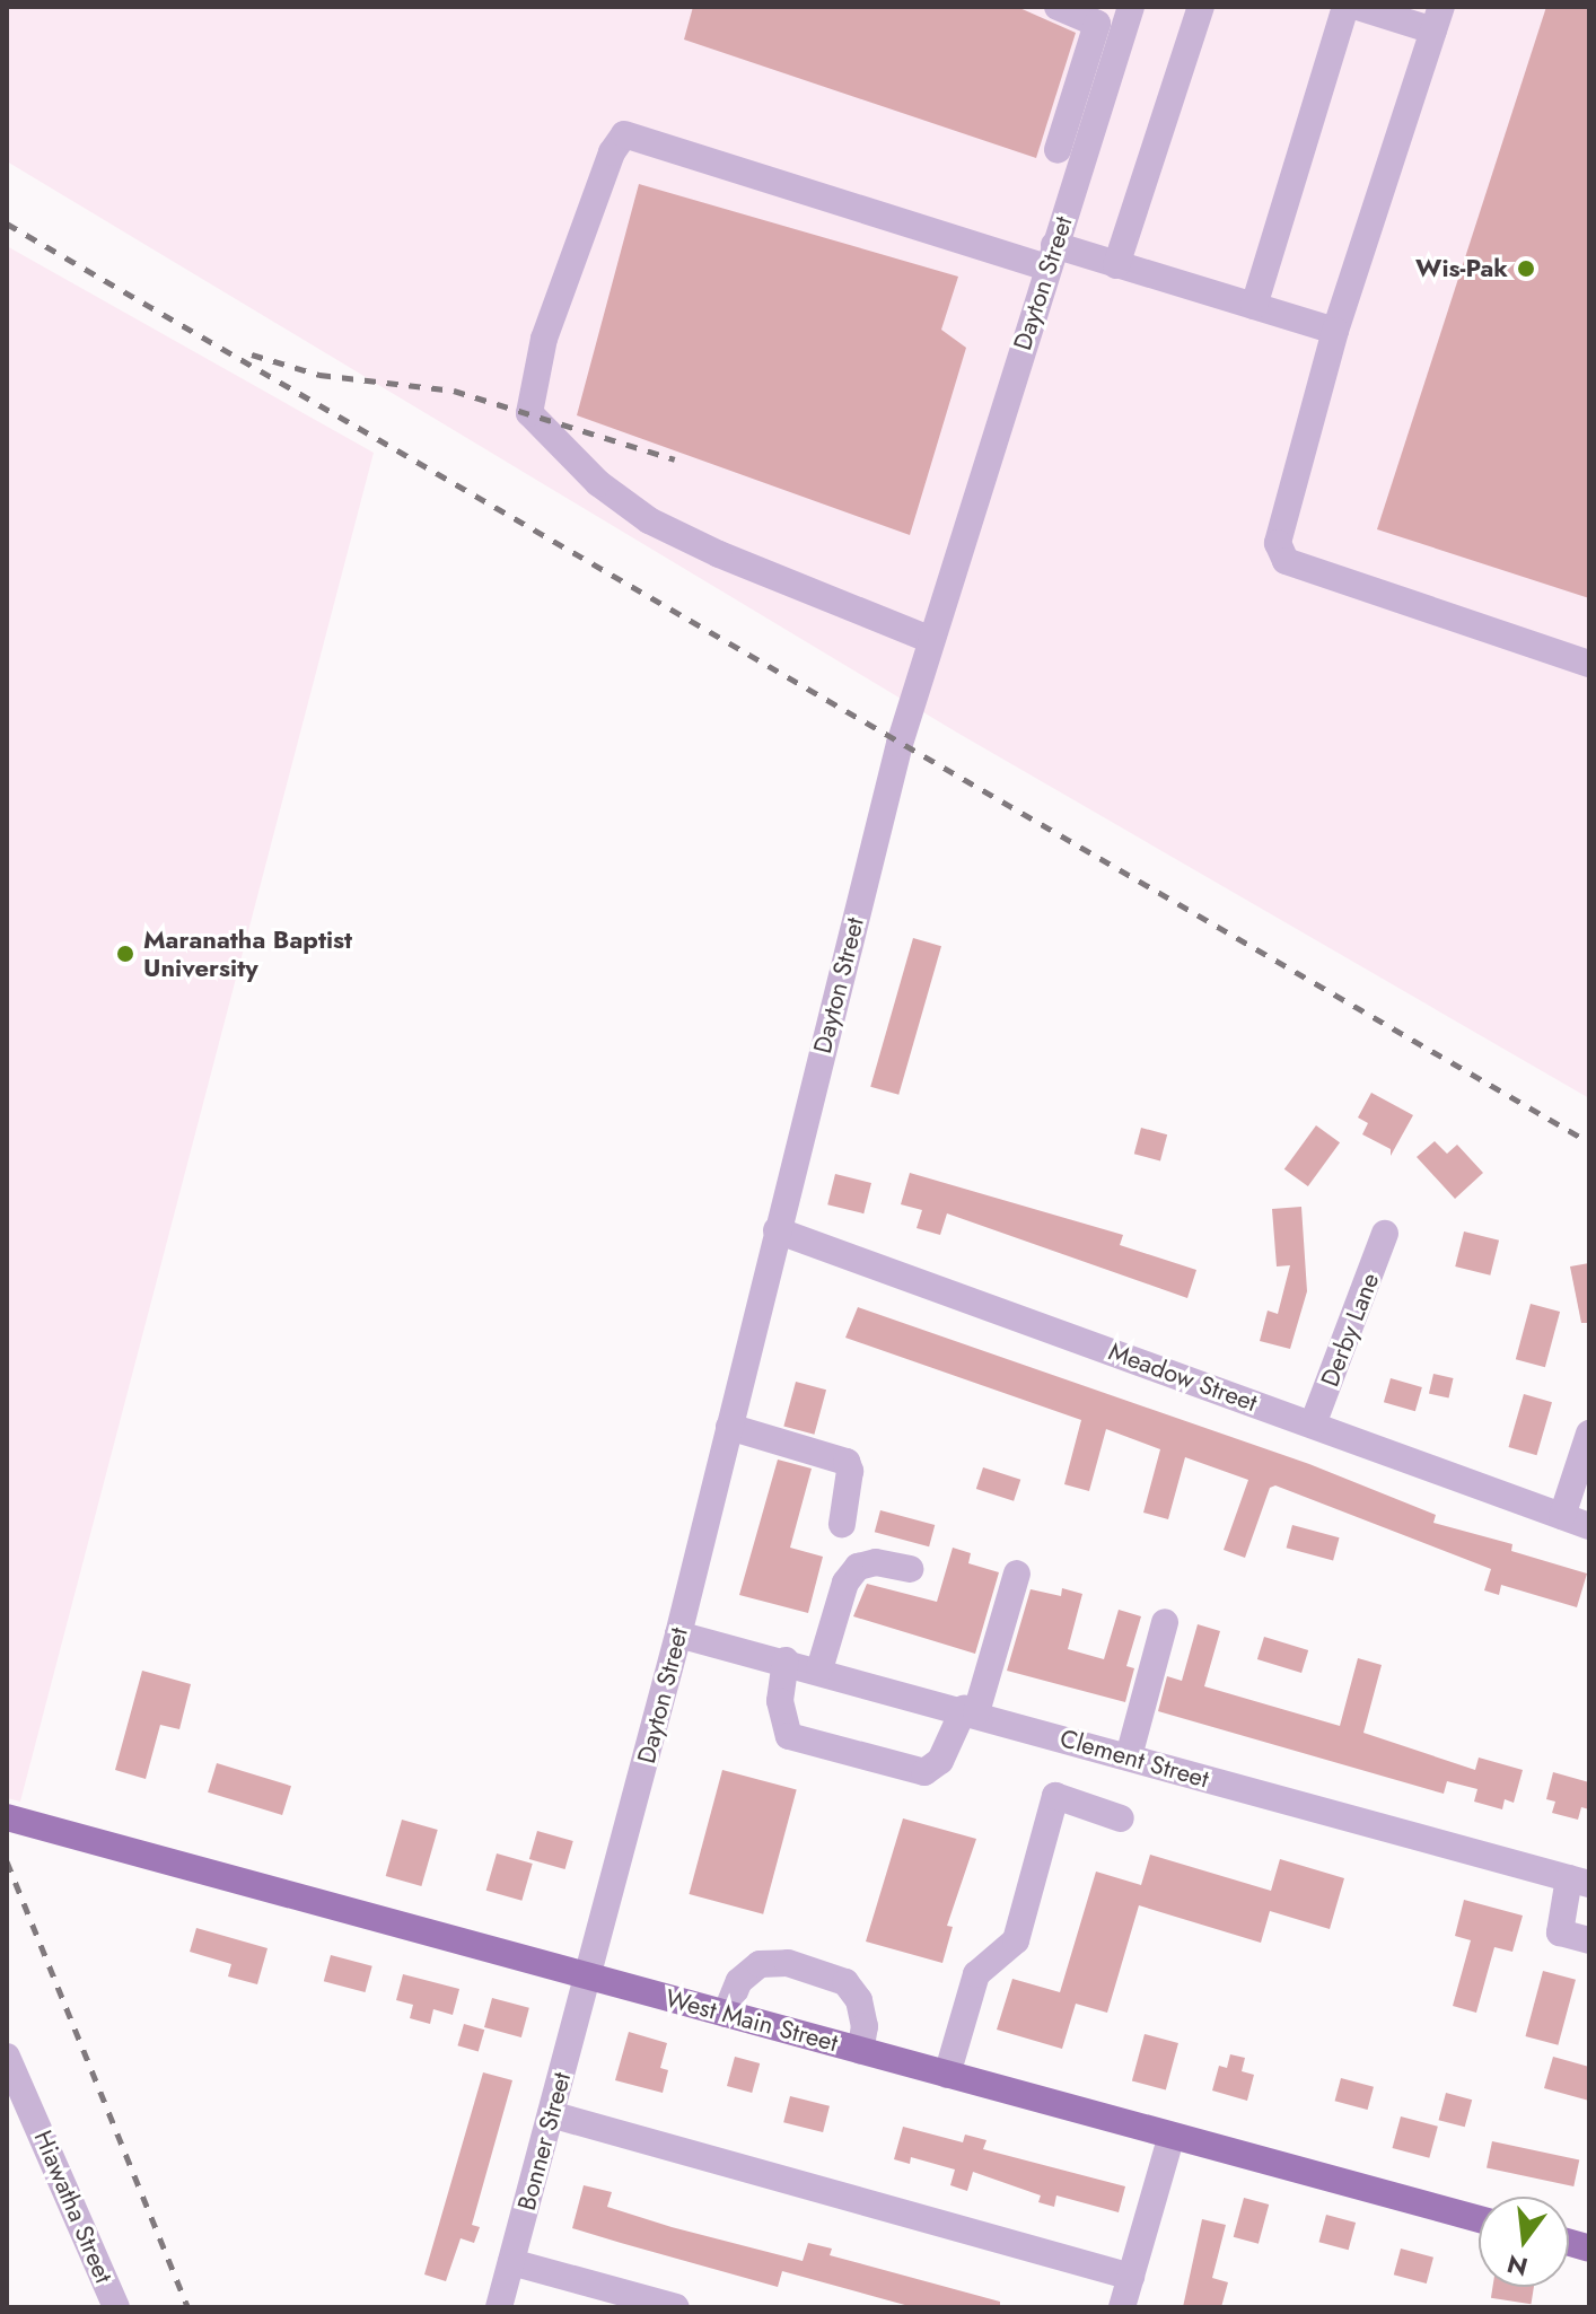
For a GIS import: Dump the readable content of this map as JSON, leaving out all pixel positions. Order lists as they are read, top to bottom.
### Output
{
  "streets": {
    "main road": ["West Main Street"],
    "street": [
      "Dayton Street",
      "Derby Lane",
      "Meadow Street",
      "Clement Street",
      "Bonner Street",
      "Hiawatha Street"
    ]
  },
  "crossings": [
    ["Dayton Street", "Meadow Street"],
    ["Dayton Street", "Clement Street"],
    ["Dayton Street", "West Main Street"],
    ["Dayton Street", "Bonner Street"],
    ["Derby Lane", "Meadow Street"],
    ["West Main Street", "Bonner Street"]
  ],
  "places": ["Wis-Pak", "Maranatha Baptist University"],
  "north": "bottom"
}
